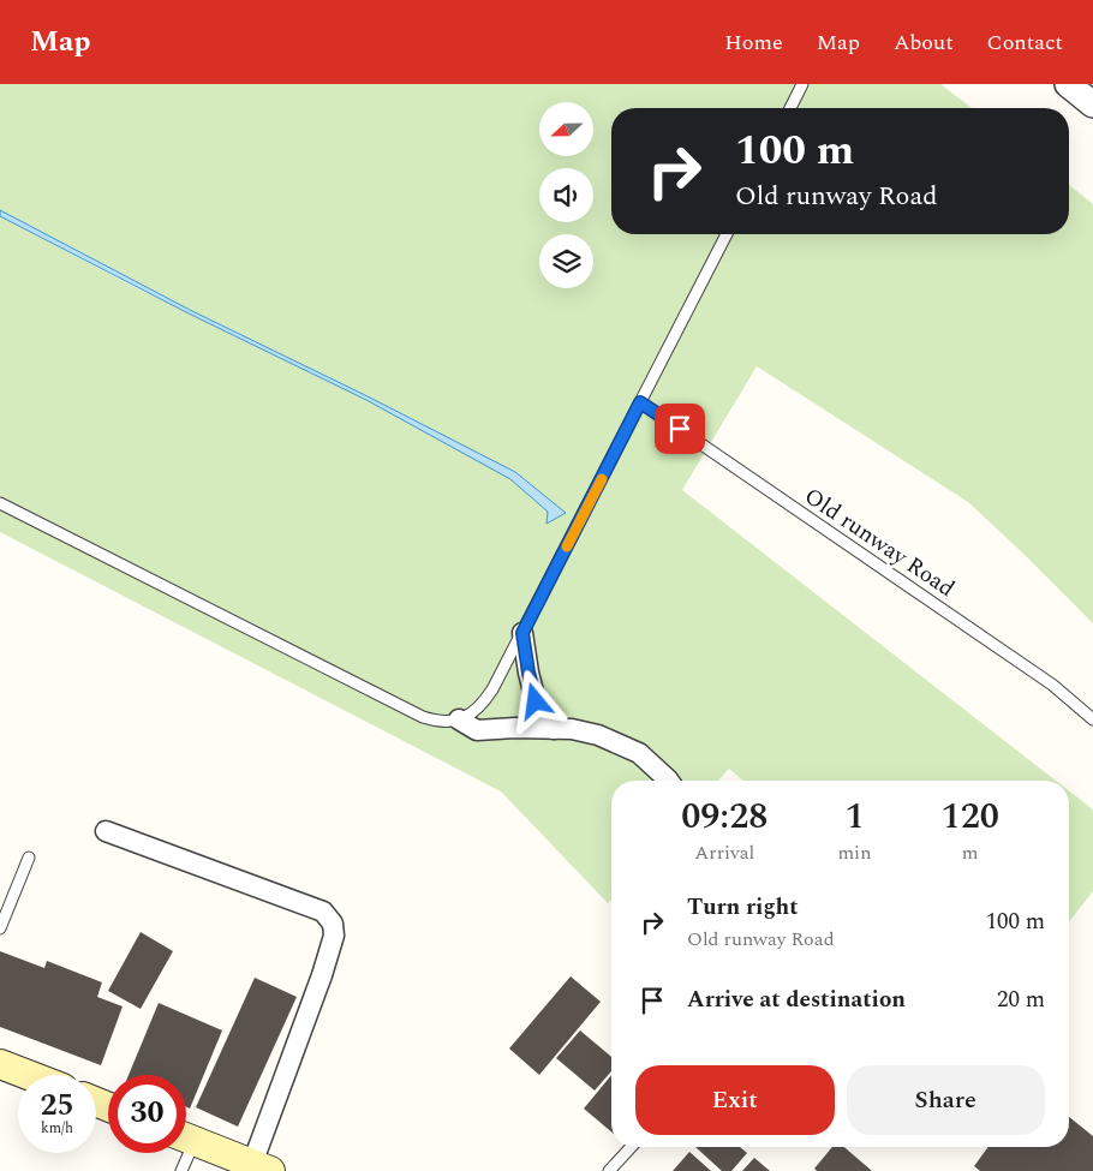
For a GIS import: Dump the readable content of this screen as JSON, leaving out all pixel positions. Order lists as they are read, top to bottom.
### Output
{
  "streets": {
    "lane": ["Old runway Road"]
  },
  "north": "left",
  "page": {
    "header": "Map",
    "nav": [
      "Home",
      "Map",
      "About",
      "Contact"
    ],
    "turn": ["100 m", "Old runway Road"],
    "eta": [
      "09:28",
      "Arrival",
      "1",
      "min",
      "120",
      "m"
    ],
    "list": [
      {
        "name": "Turn right",
        "note": "Old runway Road",
        "value": "100 m"
      },
      {
        "name": "Arrive at destination",
        "value": "20 m"
      }
    ],
    "buttons": ["Exit", "Share"],
    "speed": "25 km/h",
    "limit": "30"
  }
}
